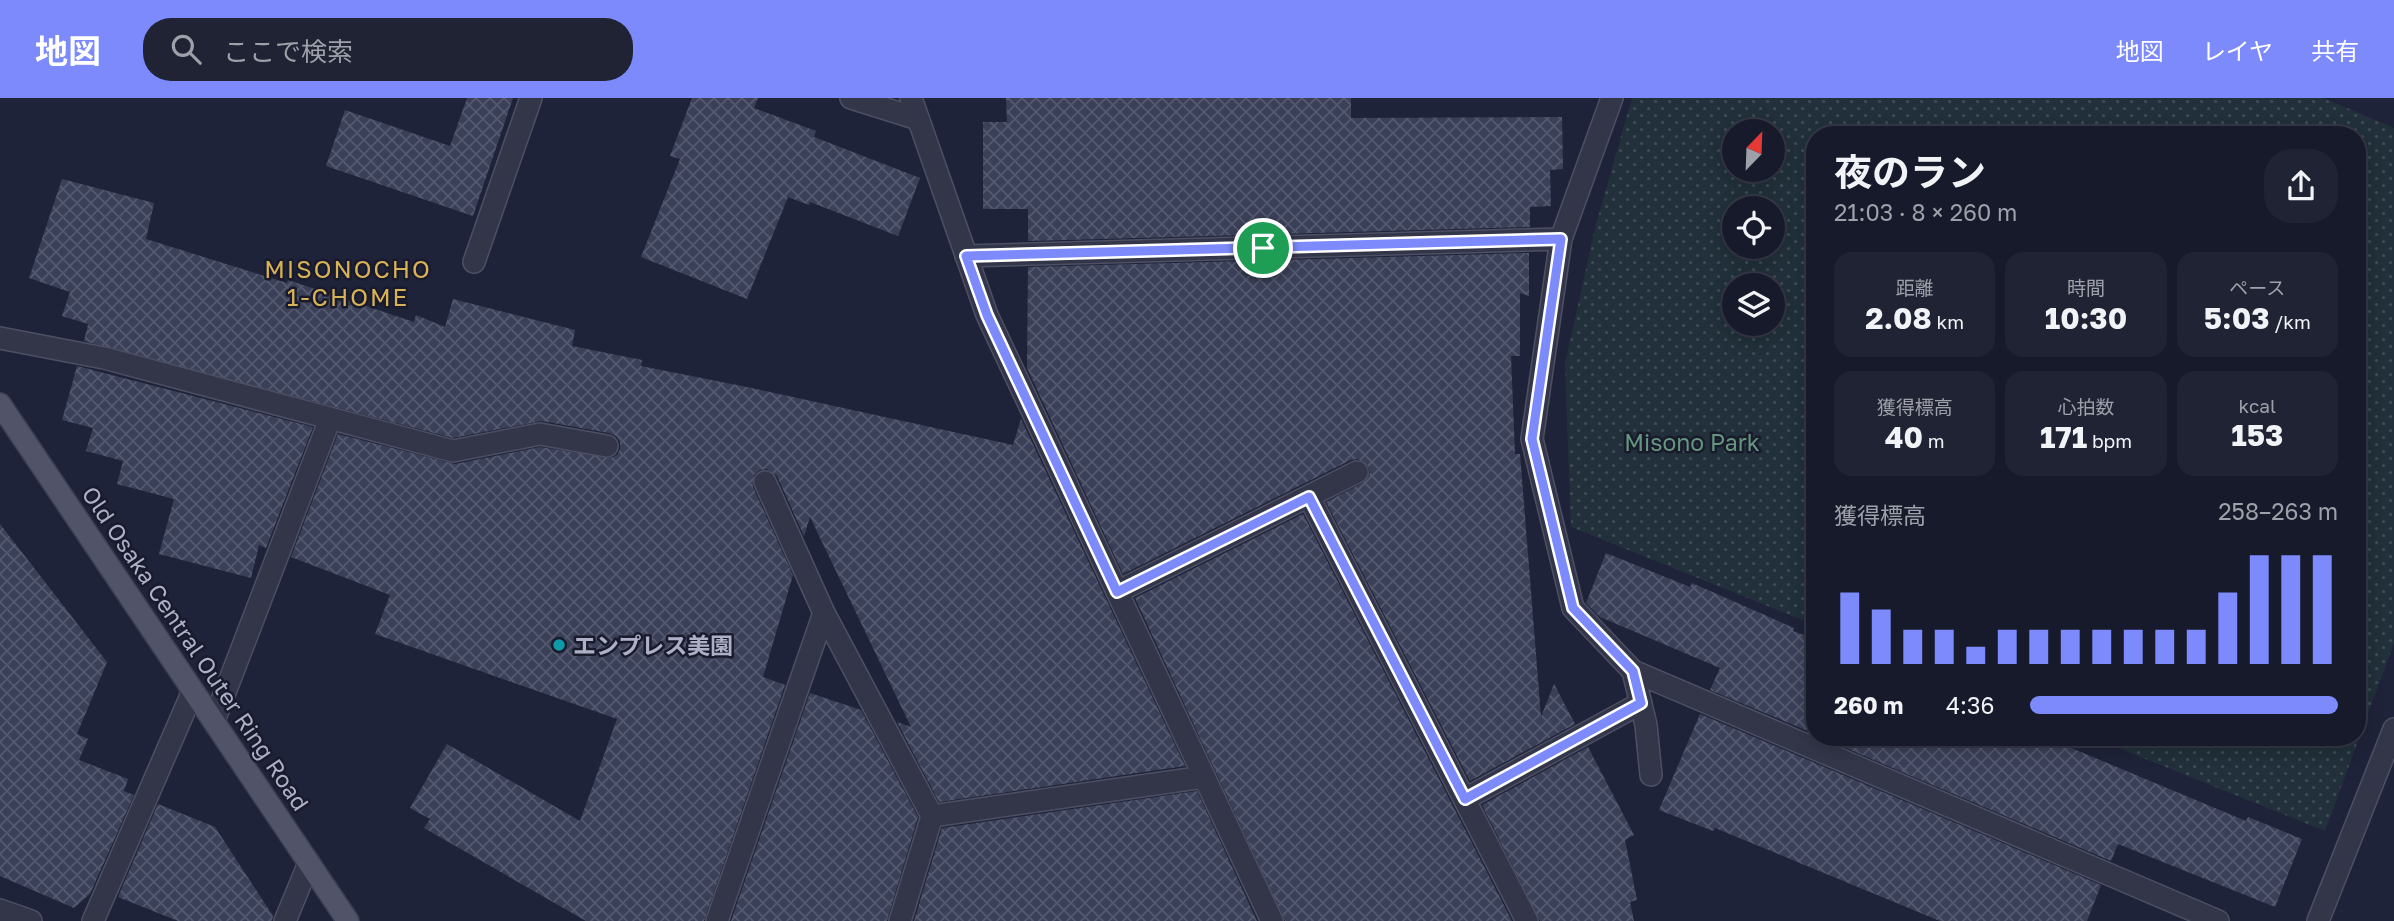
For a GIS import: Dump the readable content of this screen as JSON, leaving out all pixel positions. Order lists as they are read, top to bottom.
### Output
{
  "streets": {
    "main road": ["Old Osaka Central Outer Ring Road"]
  },
  "districts": ["MISONOCHO 1-CHOME"],
  "parks": ["Misono Park"],
  "places": ["エンプレス美園"],
  "north": "top right",
  "page": {
    "header": "地図",
    "search": "ここで検索",
    "nav": ["地図", "レイヤ", "共有"],
    "heading": ["夜のラン", "21:03 · 8 × 260 m"],
    "stats": [
      ["距離", "2.08 km"],
      ["時間", "10:30"],
      ["ペース", "5:03 /km"],
      ["獲得標高", "40 m"],
      ["心拍数", "171 bpm"],
      ["kcal", "153"]
    ],
    "chart": ["獲得標高", "258–263 m"],
    "list": [
      {
        "name": "260 m",
        "note": "4:36"
      }
    ]
  }
}
